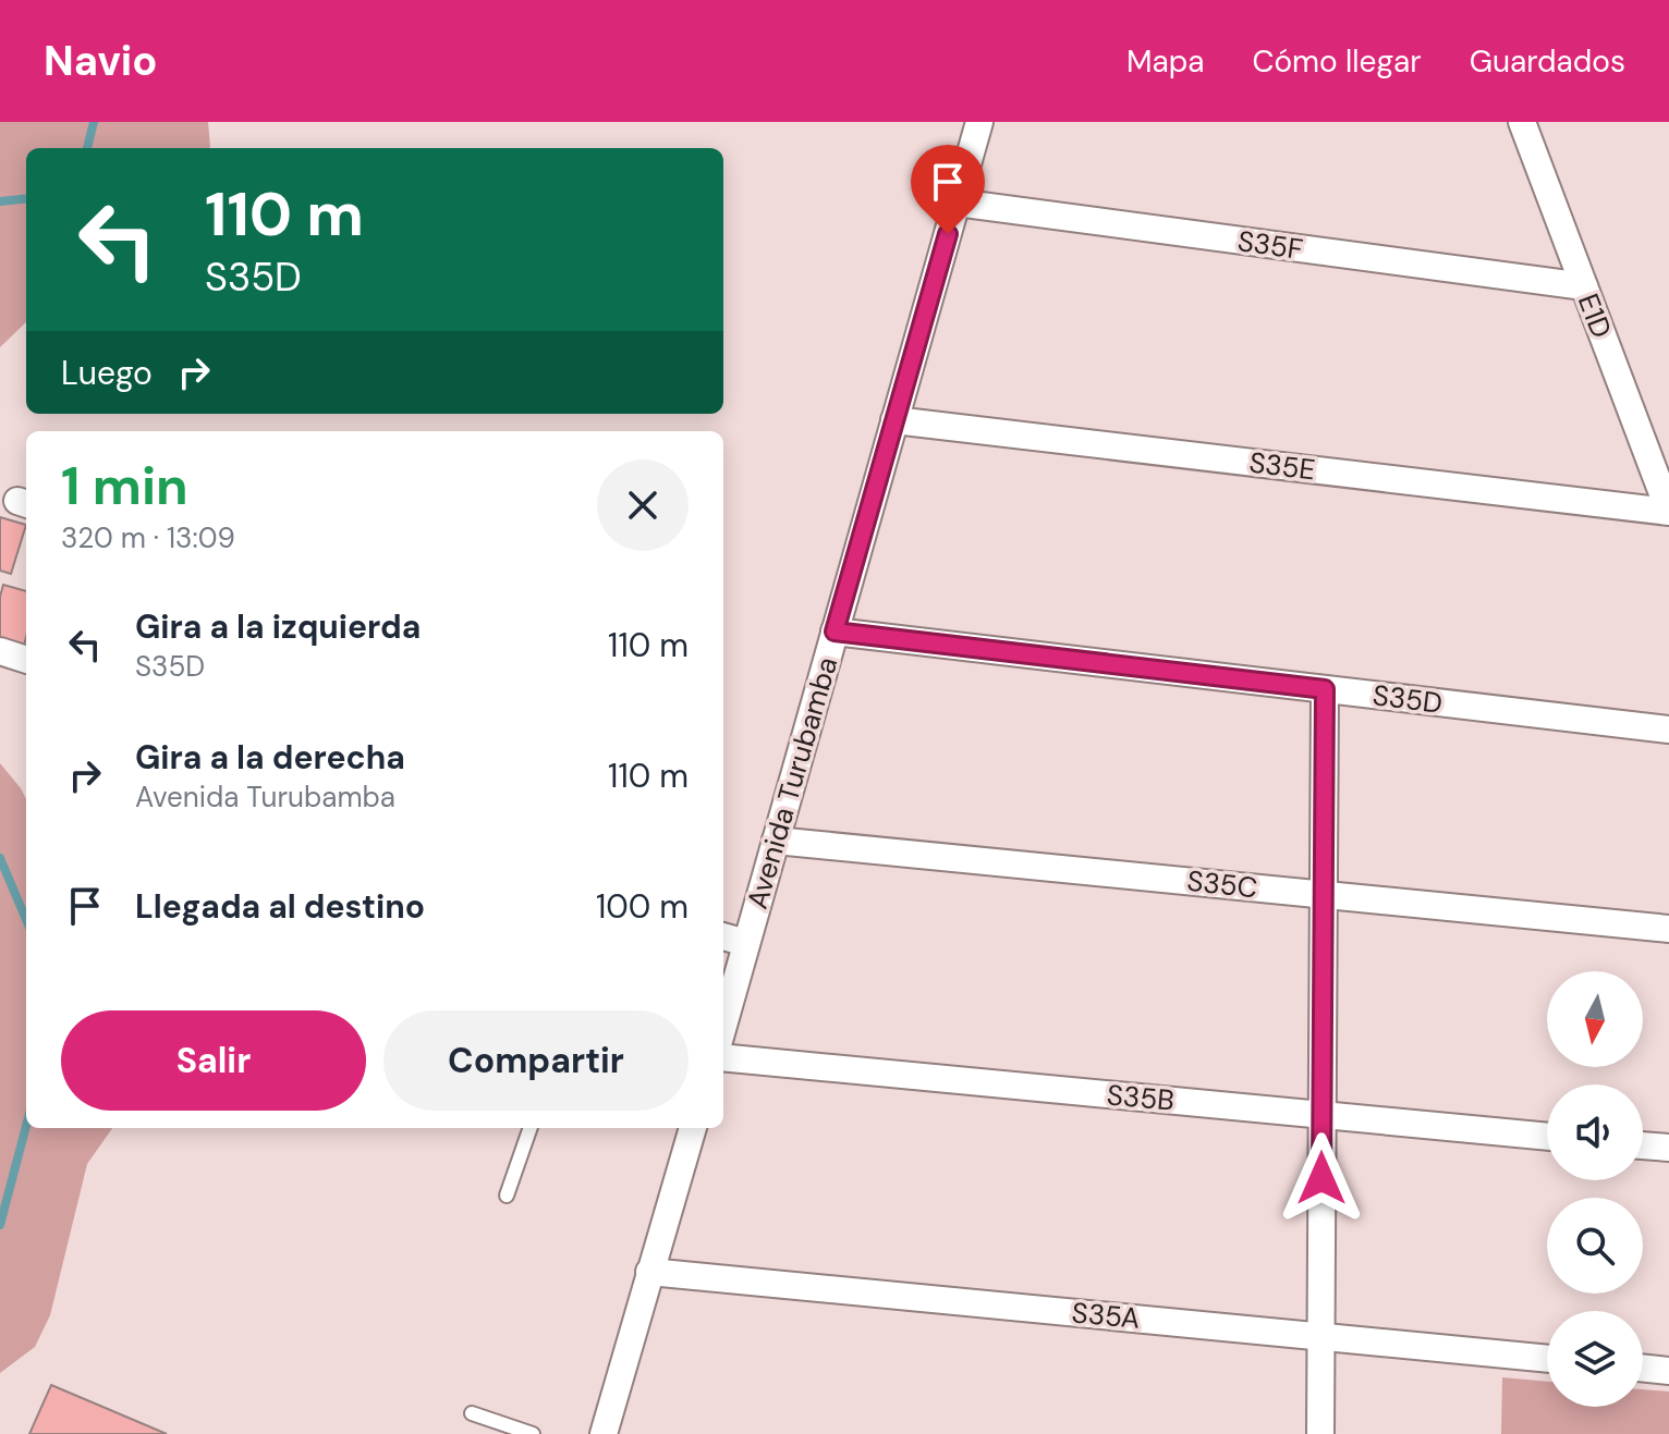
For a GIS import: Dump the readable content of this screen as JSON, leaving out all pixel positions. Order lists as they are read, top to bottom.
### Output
{
  "streets": {
    "street": [
      "S35F",
      "E1D",
      "S35E",
      "S35D",
      "Avenida Turubamba",
      "S35C",
      "S35B",
      "S35A"
    ]
  },
  "crossings": [
    ["S35F", "E1D"],
    ["S35F", "Avenida Turubamba"],
    ["E1D", "S35E"],
    ["S35E", "Avenida Turubamba"],
    ["S35D", "Avenida Turubamba"],
    ["Avenida Turubamba", "S35C"]
  ],
  "north": "bottom",
  "page": {
    "header": "Navio",
    "nav": ["Mapa", "Cómo llegar", "Guardados"],
    "turn": ["110 m", "S35D"],
    "then": "Luego",
    "heading": ["1 min", "320 m · 13:09"],
    "list": [
      {
        "name": "Gira a la izquierda",
        "note": "S35D",
        "value": "110 m"
      },
      {
        "name": "Gira a la derecha",
        "note": "Avenida Turubamba",
        "value": "110 m"
      },
      {
        "name": "Llegada al destino",
        "value": "100 m"
      }
    ],
    "buttons": ["Salir", "Compartir"]
  }
}
